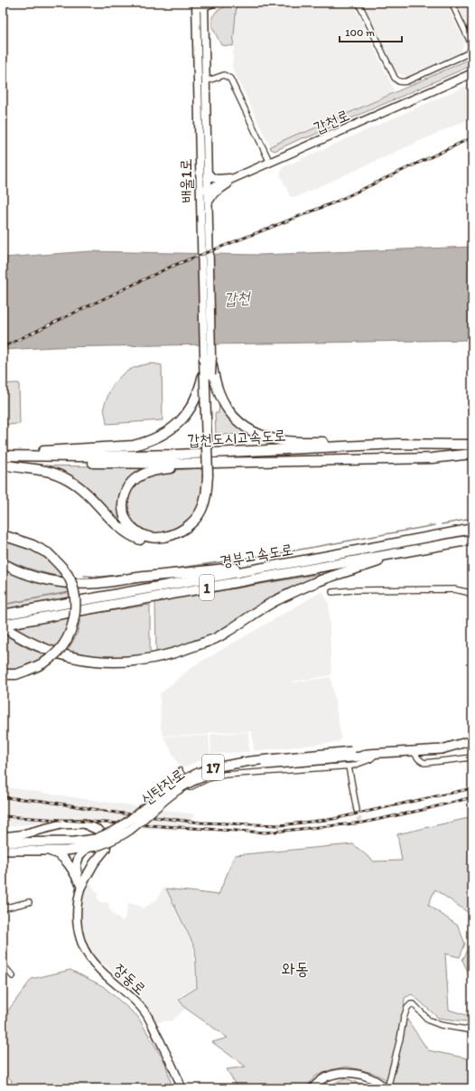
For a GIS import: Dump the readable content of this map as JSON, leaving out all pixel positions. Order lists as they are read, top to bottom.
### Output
{
  "streets": {
    "highway": ["갑천도시고속도로", "경부고속도로", "1"],
    "main road": [
      "갑천로",
      "배울1로",
      "17",
      "신탄진로",
      "장동로"
    ]
  },
  "crossings": [
    ["갑천로", "배울1로"]
  ],
  "districts": ["와동"],
  "water": ["갑천"],
  "scale_bar": "100 m"
}
